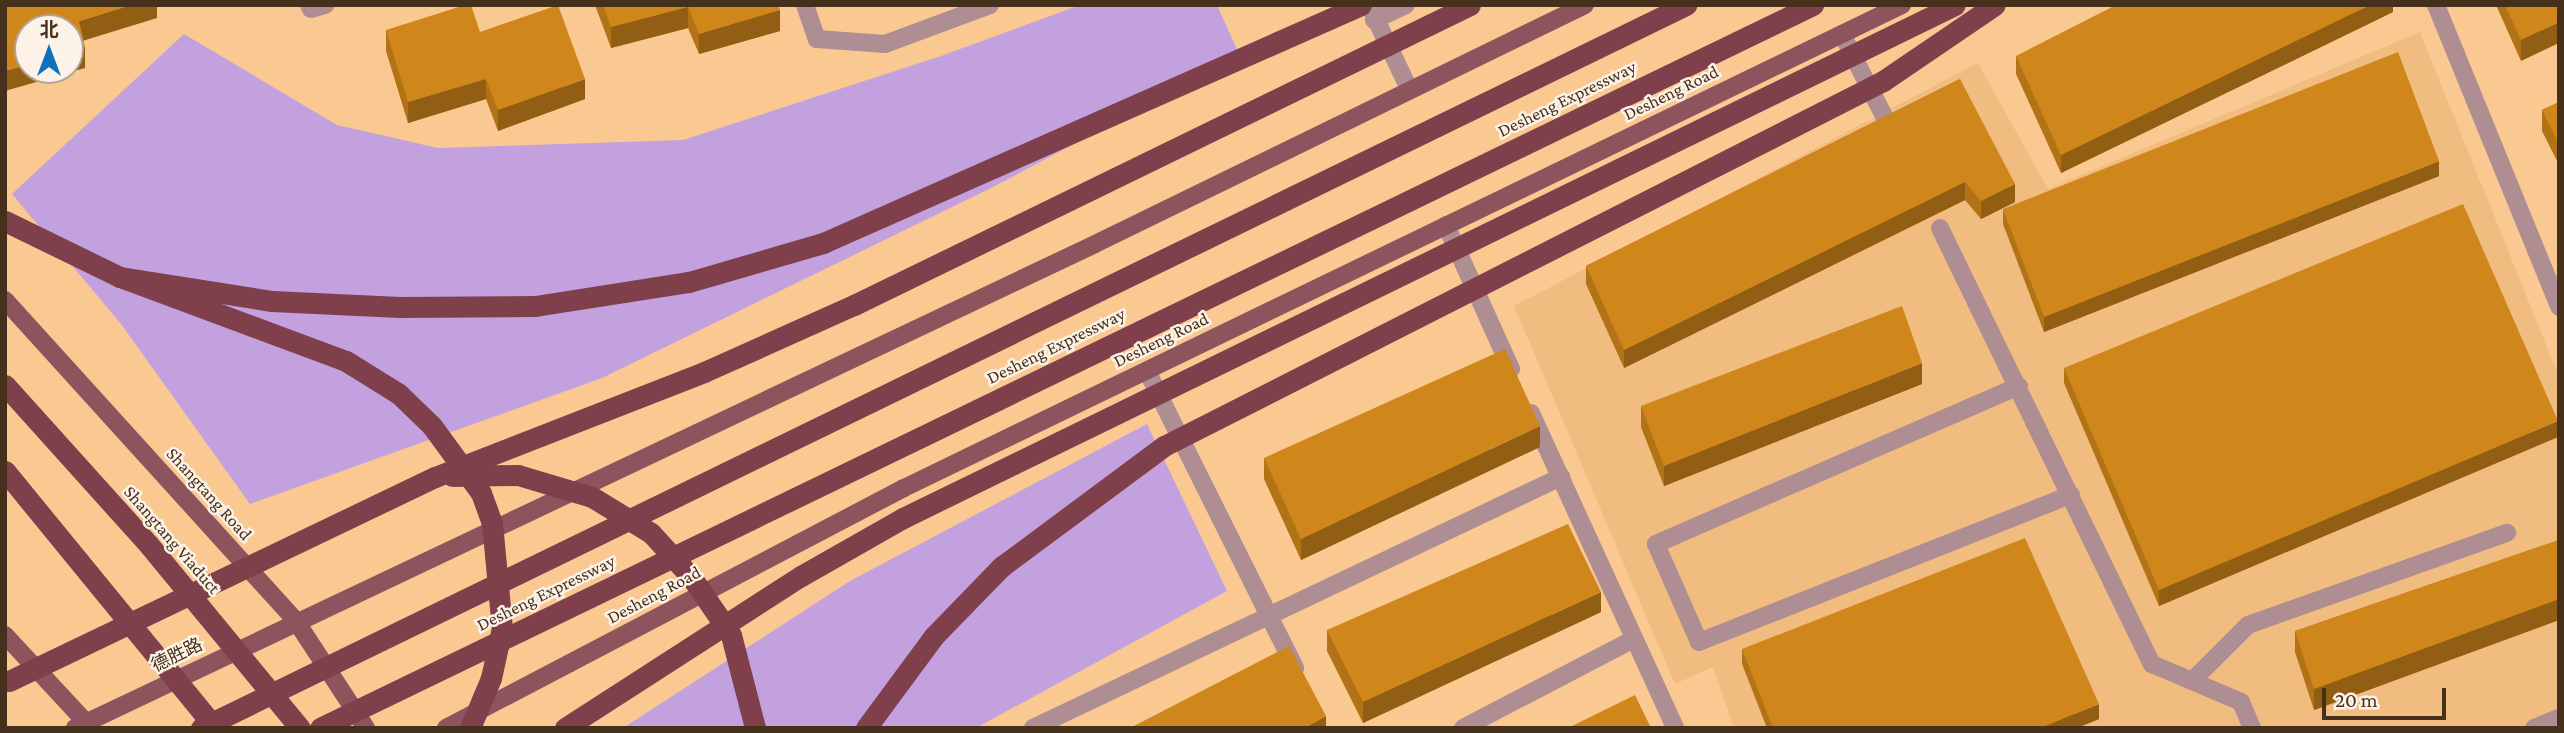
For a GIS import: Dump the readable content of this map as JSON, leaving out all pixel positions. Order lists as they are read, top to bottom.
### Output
{
  "streets": {
    "highway": ["Desheng Expressway", "Shangtang Viaduct"],
    "main road": ["Desheng Road", "Shangtang Road", "德胜路"]
  },
  "crossings": [
    ["Shangtang Road", "德胜路"]
  ],
  "scale_bar": "20 m",
  "north": "top"
}
